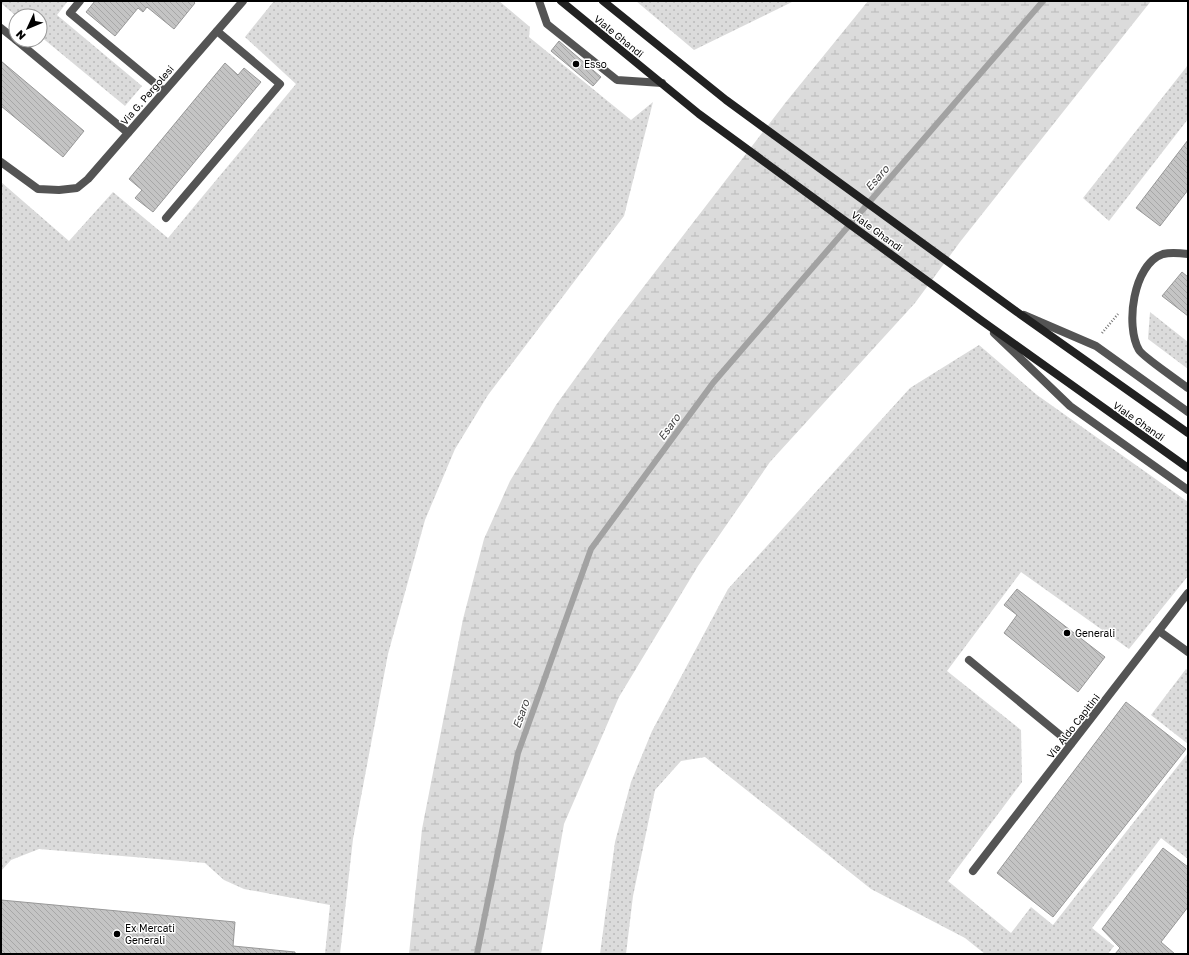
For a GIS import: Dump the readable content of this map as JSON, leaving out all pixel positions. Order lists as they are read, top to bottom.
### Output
{
  "streets": {
    "main road": ["Viale Ghandi"],
    "street": ["Via G. Pergolesi", "Via Aldo Capitini"]
  },
  "water": ["Esaro"],
  "places": ["Esso", "Generali", "Ex Mercati Generali"],
  "north": "bottom left"
}
